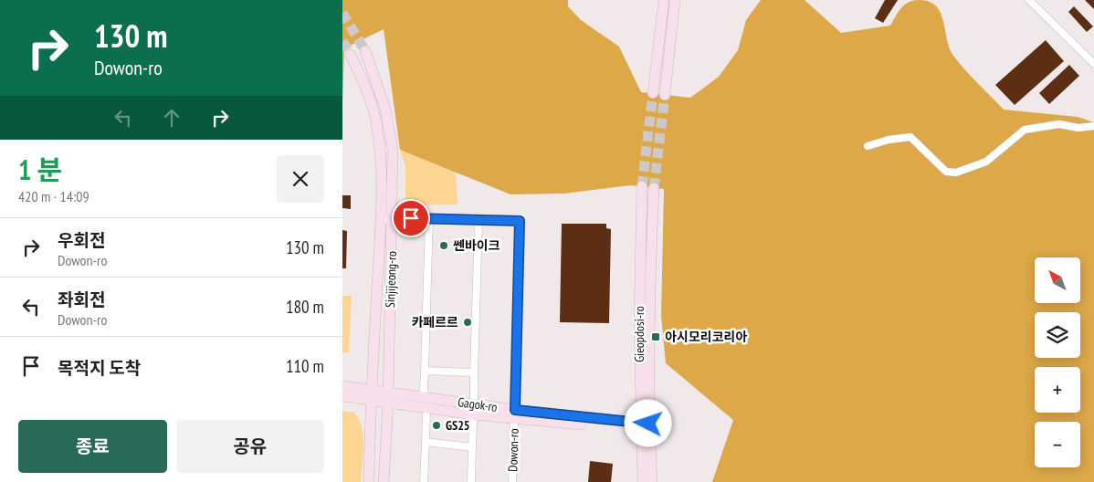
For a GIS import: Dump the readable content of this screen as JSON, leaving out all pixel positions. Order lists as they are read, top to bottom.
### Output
{
  "streets": {
    "street": [
      "Sinjijeong-ro",
      "Gieopdosi-ro",
      "Gagok-ro",
      "Dowon-ro"
    ]
  },
  "crossings": [
    ["Sinjijeong-ro", "Gagok-ro"],
    ["Sinjijeong-ro", "Dowon-ro"],
    ["Gieopdosi-ro", "Gagok-ro"],
    ["Gagok-ro", "Dowon-ro"]
  ],
  "places": {
    "other": ["쎈바이크", "카페르르", "GS25"],
    "transit": ["아시모리코리아"]
  },
  "north": "top left",
  "page": {
    "turn": ["130 m", "Dowon-ro"],
    "heading": ["1 분", "420 m · 14:09"],
    "list": [
      {
        "name": "우회전",
        "note": "Dowon-ro",
        "value": "130 m"
      },
      {
        "name": "좌회전",
        "note": "Dowon-ro",
        "value": "180 m"
      },
      {
        "name": "목적지 도착",
        "value": "110 m"
      }
    ],
    "map_buttons": ["+", "−"],
    "buttons": ["종료", "공유"]
  }
}
